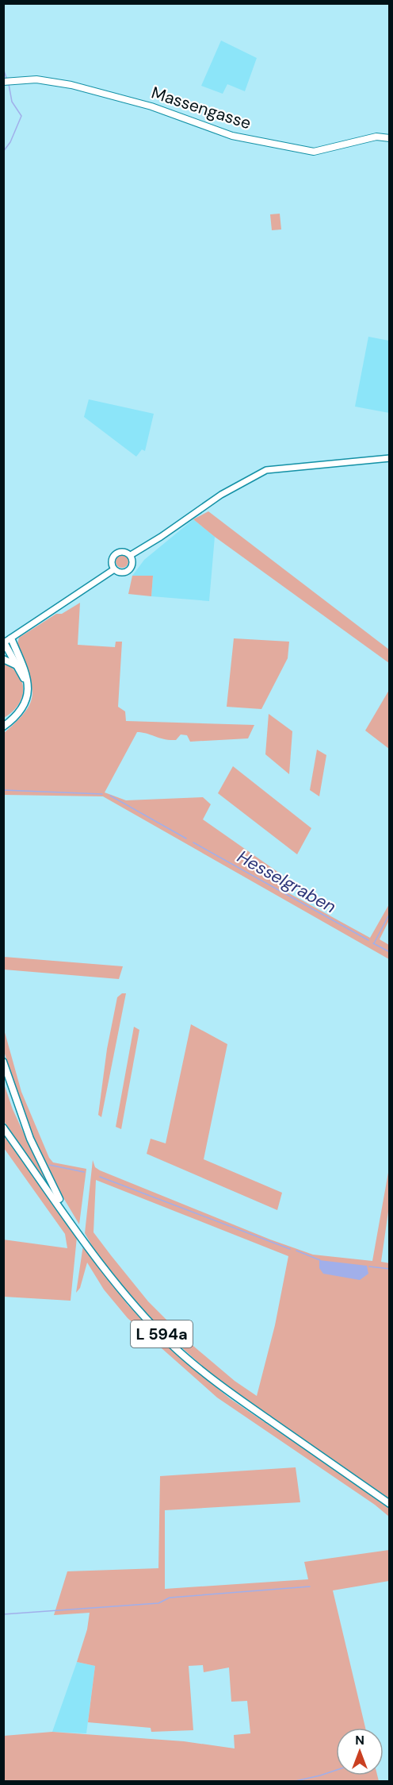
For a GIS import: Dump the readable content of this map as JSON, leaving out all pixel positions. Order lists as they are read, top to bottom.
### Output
{
  "streets": {
    "main road": ["Massengasse", "L 594a"]
  },
  "water": ["Hesselgraben"],
  "north": "top"
}
